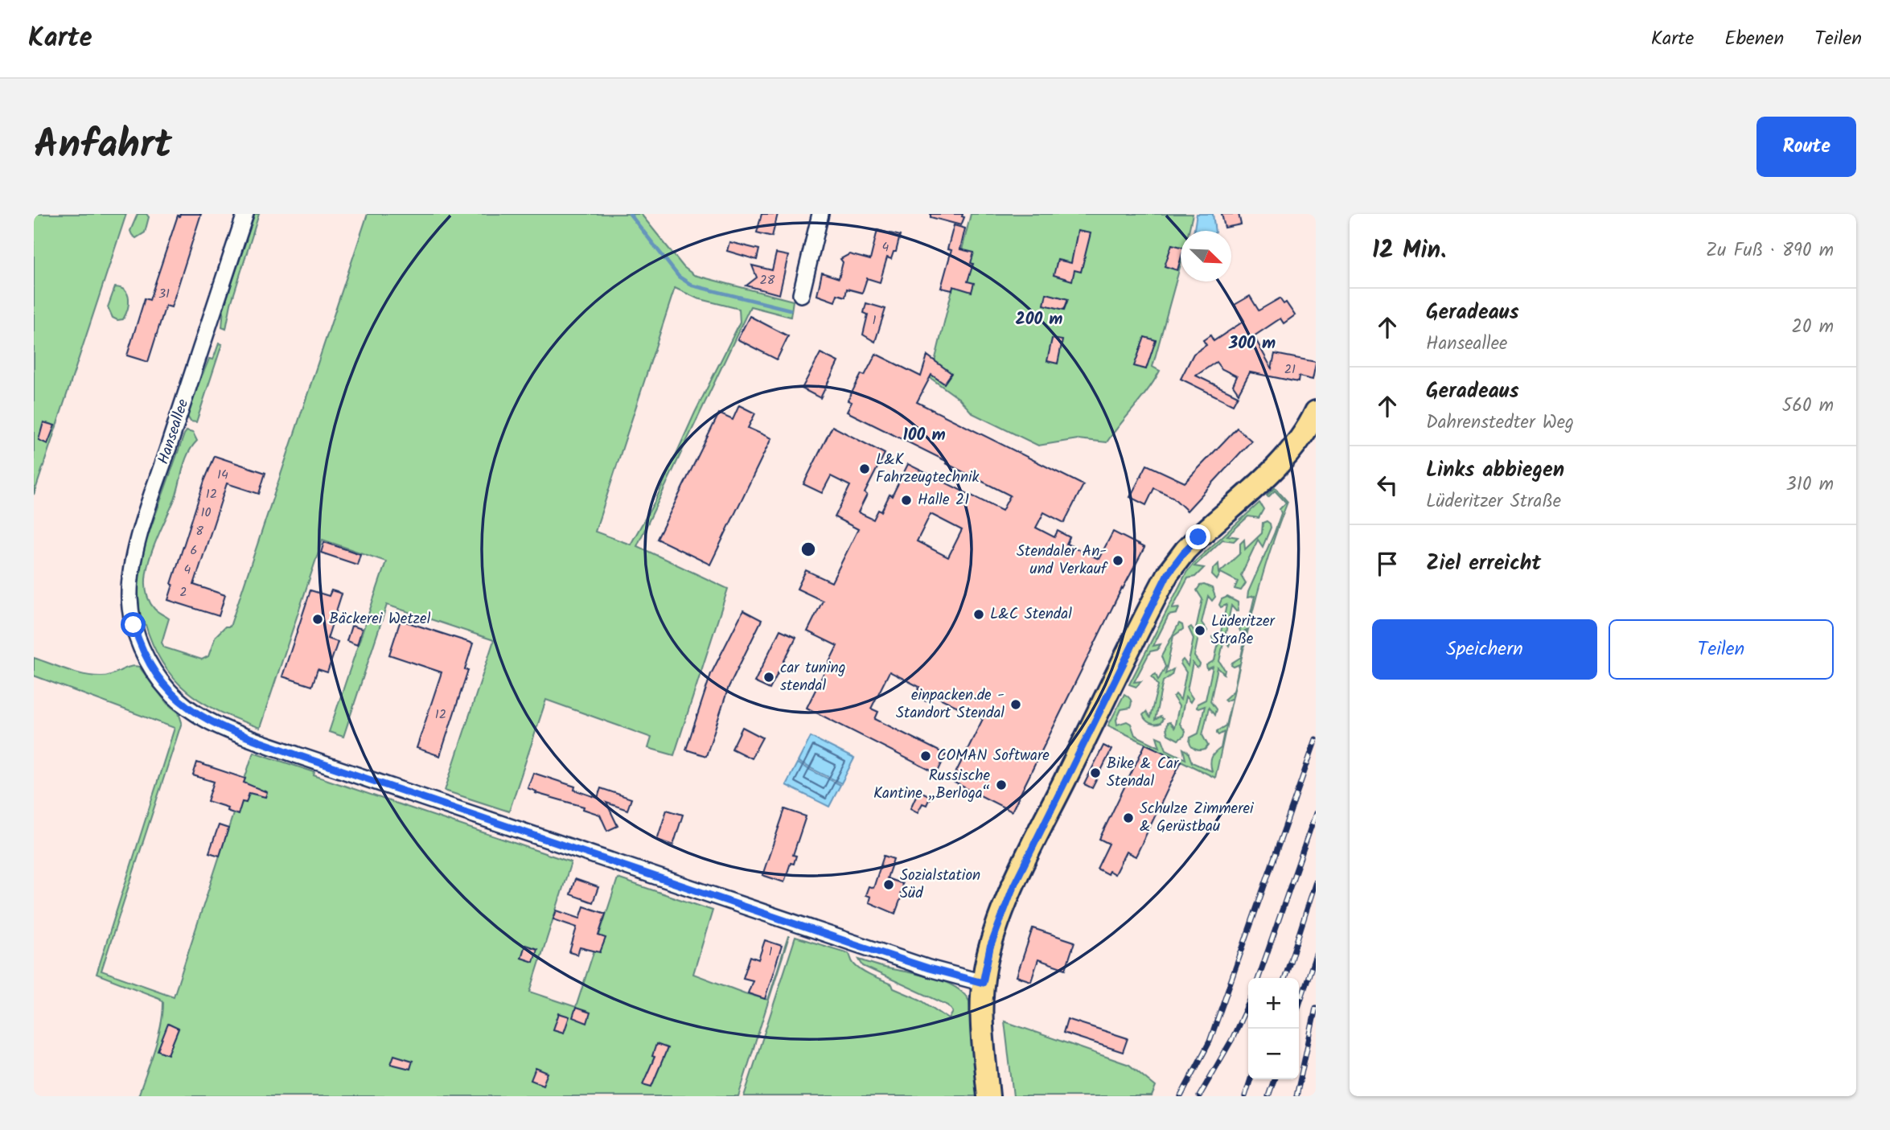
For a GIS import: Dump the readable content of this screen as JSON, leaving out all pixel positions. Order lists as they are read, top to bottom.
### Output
{
  "streets": {
    "street": ["Hanseallee"]
  },
  "places": [
    "L&K Fahrzeugtechnik",
    "Halle 21",
    "Stendaler An- und Verkauf",
    "L&C Stendal",
    "Bäckerei Wetzel",
    "Lüderitzer Straße",
    "car tuning stendal",
    "einpacken.de - Standort Stendal",
    "COMAN Software",
    "Bike & Car Stendal",
    "Russische Kantine „Berloga“",
    "Schulze Zimmerei & Gerüstbau",
    "Sozialstation Süd"
  ],
  "house_numbers": [
    "4",
    "28",
    "31",
    "1",
    "21",
    "14",
    "12",
    "10",
    "8",
    "6",
    "4",
    "2",
    "12",
    "1"
  ],
  "north": "bottom right",
  "page": {
    "header": "Karte",
    "nav": ["Karte", "Ebenen", "Teilen"],
    "title": "Anfahrt",
    "buttons": [
      "Route",
      ["Speichern", "Teilen"]
    ],
    "heading": ["12 Min.", "Zu Fuß · 890 m"],
    "list": [
      ["Geradeaus", "Hanseallee", "20 m"],
      ["Geradeaus", "Dahrenstedter Weg", "560 m"],
      ["Links abbiegen", "Lüderitzer Straße", "310 m"],
      "Ziel erreicht"
    ],
    "map_buttons": ["+", "−"]
  },
  "rings": ["200 m", "300 m", "100 m"]
}
